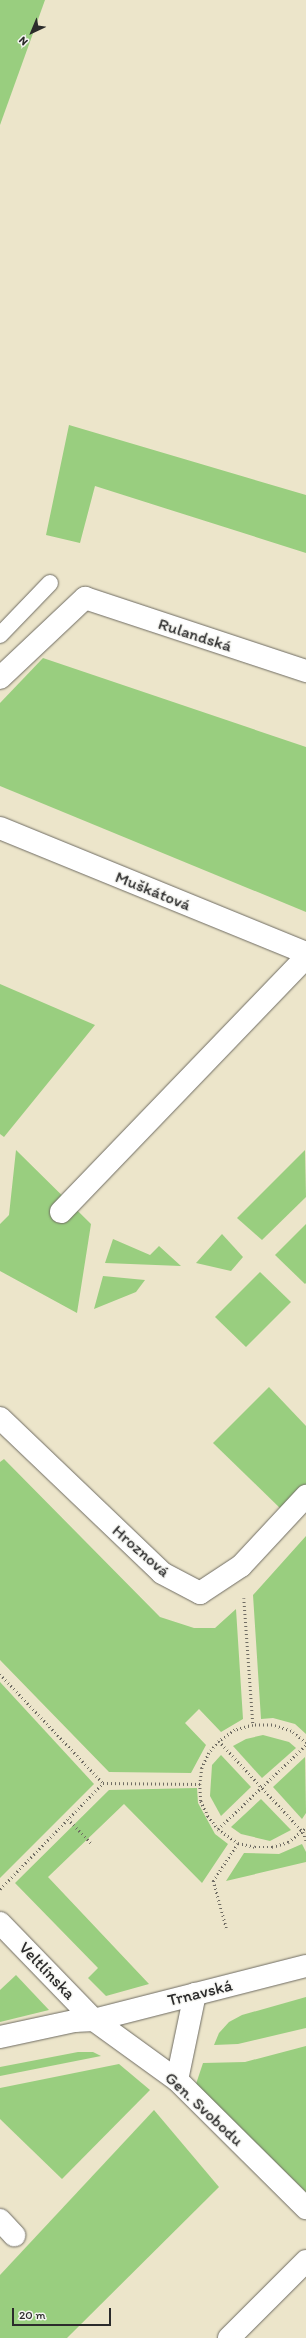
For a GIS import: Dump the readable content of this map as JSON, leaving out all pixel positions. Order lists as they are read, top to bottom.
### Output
{
  "streets": {
    "street": [
      "Rulandská",
      "Muškátová",
      "Hroznová",
      "Veltlínska",
      "Trnavská",
      "Gen. Svobodu"
    ]
  },
  "crossings": [
    ["Veltlínska", "Trnavská"],
    ["Veltlínska", "Gen. Svobodu"],
    ["Trnavská", "Gen. Svobodu"]
  ],
  "scale_bar": "20 m",
  "north": "bottom left"
}
